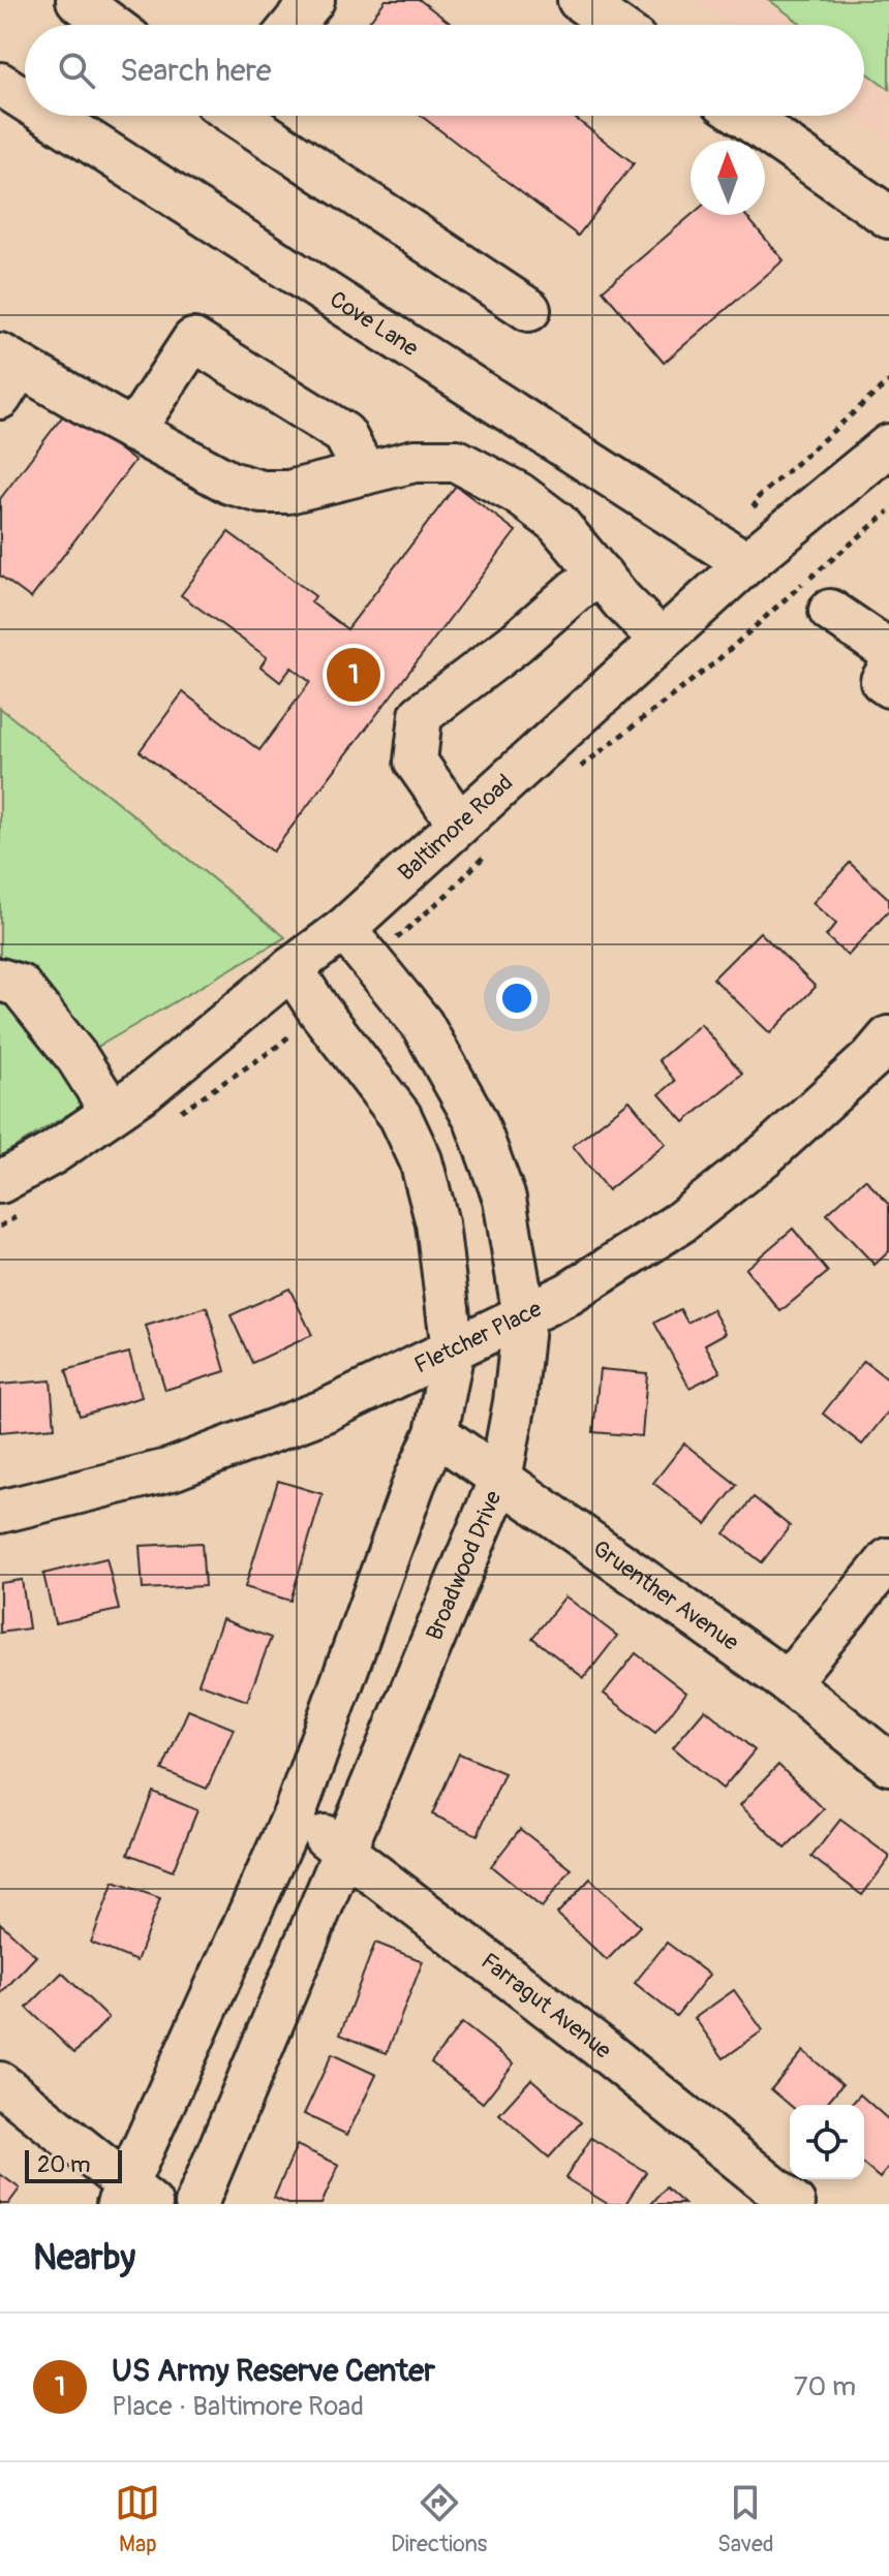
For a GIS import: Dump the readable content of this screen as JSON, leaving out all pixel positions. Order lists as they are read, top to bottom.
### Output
{
  "streets": {
    "street": [
      "Cove Lane",
      "Baltimore Road",
      "Fletcher Place",
      "Broadwood Drive",
      "Gruenther Avenue",
      "Farragut Avenue"
    ]
  },
  "crossings": [
    ["Cove Lane", "Baltimore Road"],
    ["Baltimore Road", "Broadwood Drive"],
    ["Fletcher Place", "Broadwood Drive"],
    ["Broadwood Drive", "Gruenther Avenue"],
    ["Broadwood Drive", "Farragut Avenue"]
  ],
  "scale_bar": "20 m",
  "north": "top",
  "page": {
    "search": "Search here",
    "pins": "1",
    "scale": "20 m",
    "heading": "Nearby",
    "list": [
      {
        "mark": "1",
        "name": "US Army Reserve Center",
        "note": "Place · Baltimore Road",
        "value": "70 m"
      }
    ],
    "nav": ["Map", "Directions", "Saved"]
  }
}
